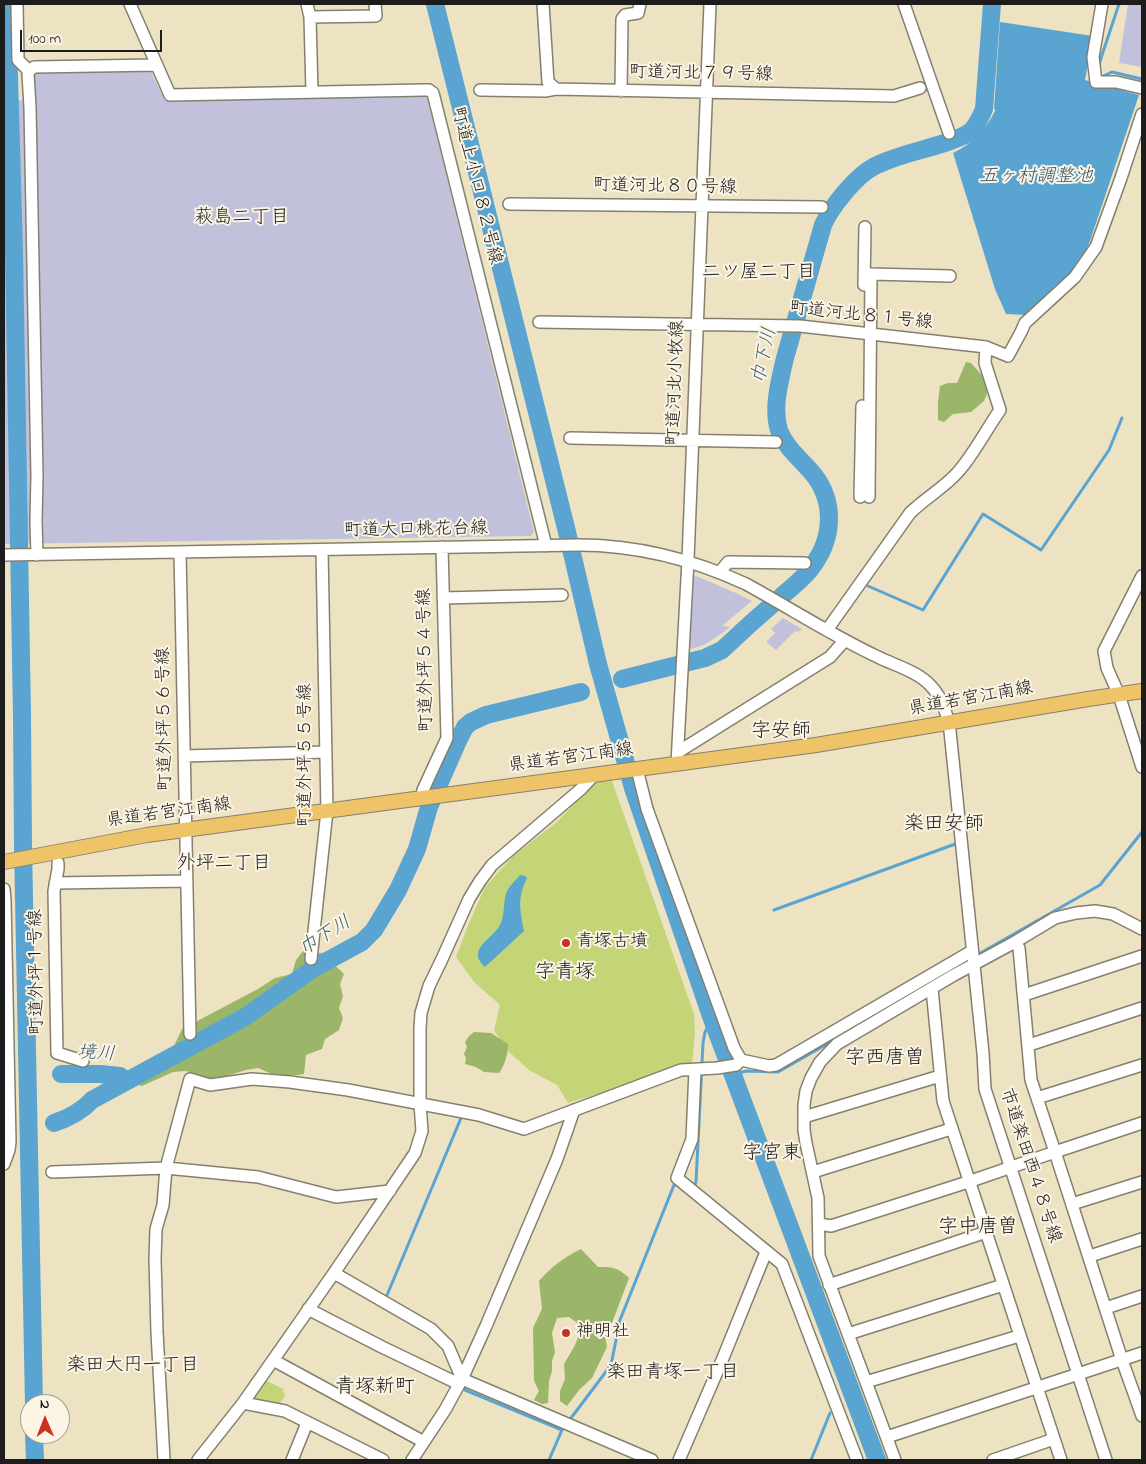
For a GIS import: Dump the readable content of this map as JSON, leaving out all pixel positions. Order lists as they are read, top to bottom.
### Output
{
  "streets": {
    "main road": ["県道若宮江南線"],
    "street": [
      "町道河北７９号線",
      "町道上小口８２号線",
      "町道河北８０号線",
      "町道河北８１号線",
      "町道河北小牧線",
      "町道大口桃花台線",
      "町道外坪５４号線",
      "町道外坪５６号線",
      "町道外坪５５号線",
      "町道外坪１号線",
      "市道楽田西４８号線"
    ]
  },
  "crossings": [
    ["町道河北７９号線", "町道河北小牧線"],
    ["町道上小口８２号線", "町道大口桃花台線"],
    ["町道河北８０号線", "町道河北小牧線"],
    ["町道河北８１号線", "町道河北小牧線"],
    ["町道河北小牧線", "町道大口桃花台線"],
    ["町道河北小牧線", "県道若宮江南線"],
    ["町道大口桃花台線", "町道外坪５４号線"],
    ["町道大口桃花台線", "町道外坪５６号線"],
    ["町道大口桃花台線", "町道外坪５５号線"],
    ["町道大口桃花台線", "市道楽田西４８号線"],
    ["町道外坪５４号線", "県道若宮江南線"],
    ["県道若宮江南線", "町道外坪５６号線"],
    ["県道若宮江南線", "町道外坪５５号線"],
    ["県道若宮江南線", "市道楽田西４８号線"]
  ],
  "districts": [
    "萩島二丁目",
    "二ツ屋二丁目",
    "字安師",
    "楽田安師",
    "外坪二丁目",
    "字青塚",
    "字西唐曽",
    "字宮東",
    "字中唐曽",
    "楽田大円一丁目",
    "楽田青塚一丁目",
    "青塚新町"
  ],
  "water": ["五ヶ村調整池", "巾下川", "境川"],
  "places": ["青塚古墳", "神明社"],
  "scale_bar": "100 m",
  "north": "top"
}
